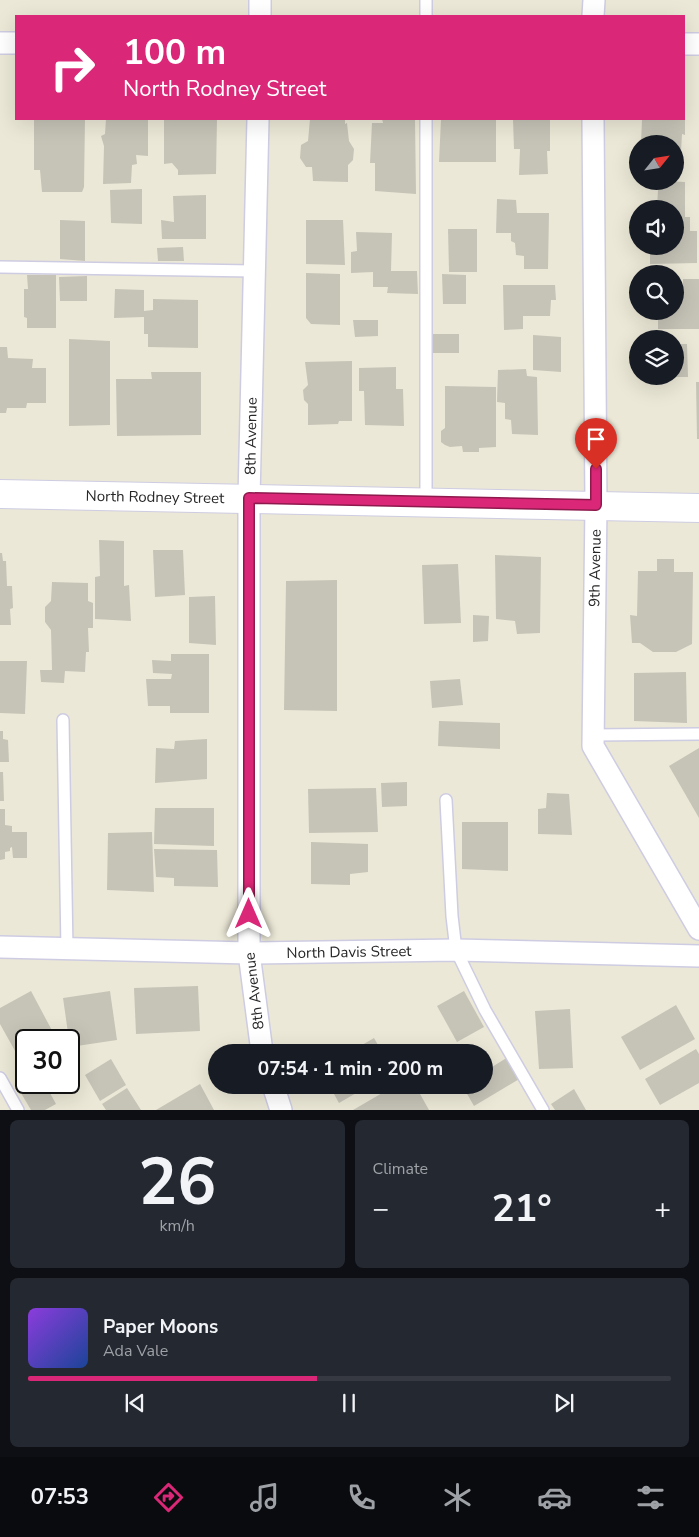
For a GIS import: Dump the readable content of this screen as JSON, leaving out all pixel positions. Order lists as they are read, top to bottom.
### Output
{
  "streets": {
    "street": [
      "8th Avenue",
      "North Rodney Street",
      "9th Avenue",
      "North Davis Street"
    ]
  },
  "crossings": [
    ["8th Avenue", "North Rodney Street"],
    ["8th Avenue", "North Davis Street"],
    ["North Rodney Street", "9th Avenue"]
  ],
  "north": "top right",
  "page": {
    "turn": ["100 m", "North Rodney Street"],
    "limit": "30",
    "trip": "07:54 · 1 min · 200 m",
    "tile": [
      ["26", "km/h"],
      "Climate"
    ],
    "heat": ["−", "21°", "+"],
    "song": ["Paper Moons", "Ada Vale"],
    "tabs": "07:53"
  }
}
